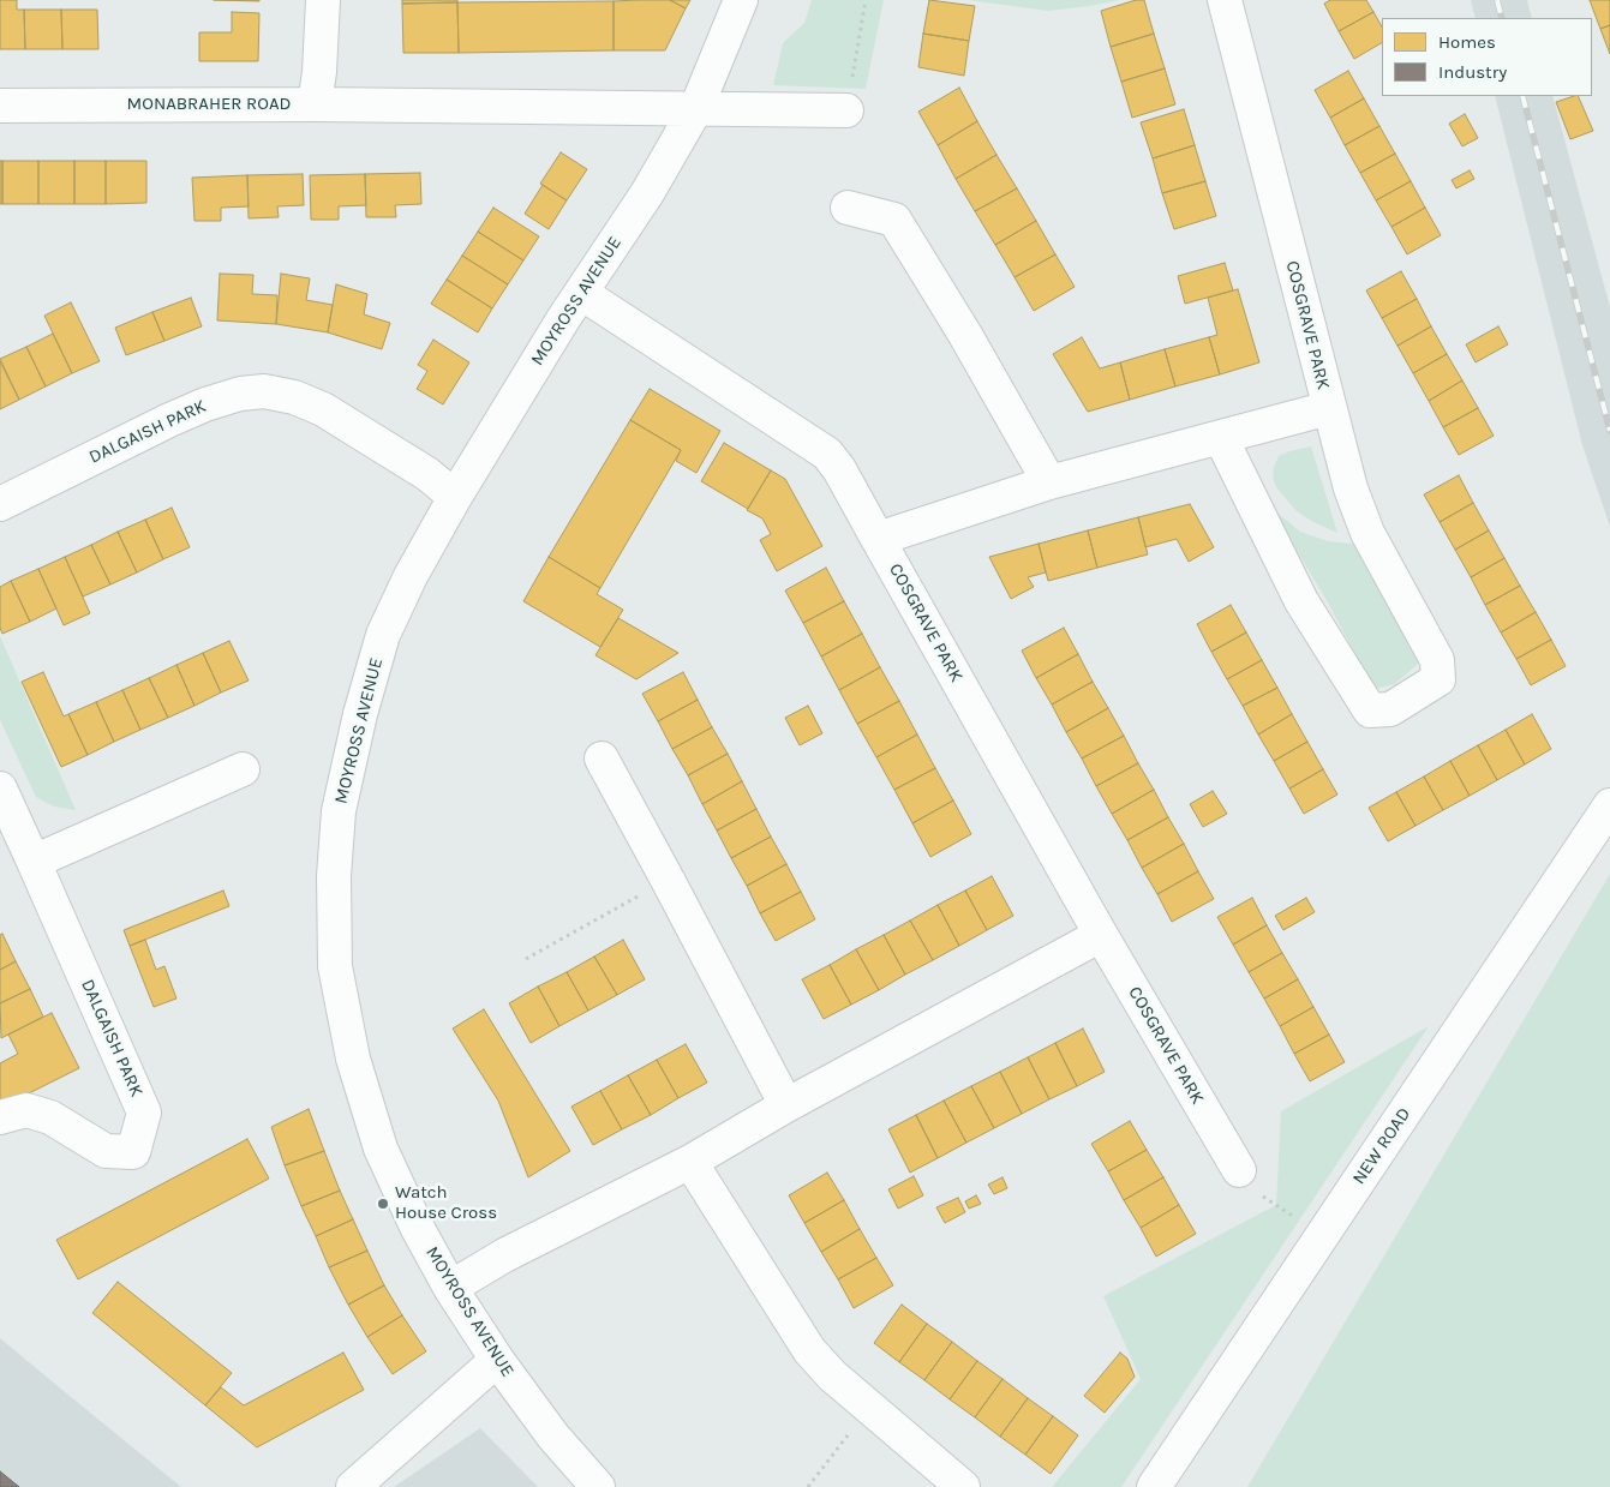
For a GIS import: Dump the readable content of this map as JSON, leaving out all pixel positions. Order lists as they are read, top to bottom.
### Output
{
  "streets": {
    "street": [
      "MONABRAHER ROAD",
      "MOYROSS AVENUE",
      "COSGRAVE PARK",
      "DALGAISH PARK",
      "NEW ROAD"
    ]
  },
  "crossings": [
    ["MOYROSS AVENUE", "COSGRAVE PARK"],
    ["MOYROSS AVENUE", "DALGAISH PARK"]
  ],
  "places": ["Watch House Cross"],
  "legend": ["Homes", "Industry"]
}
